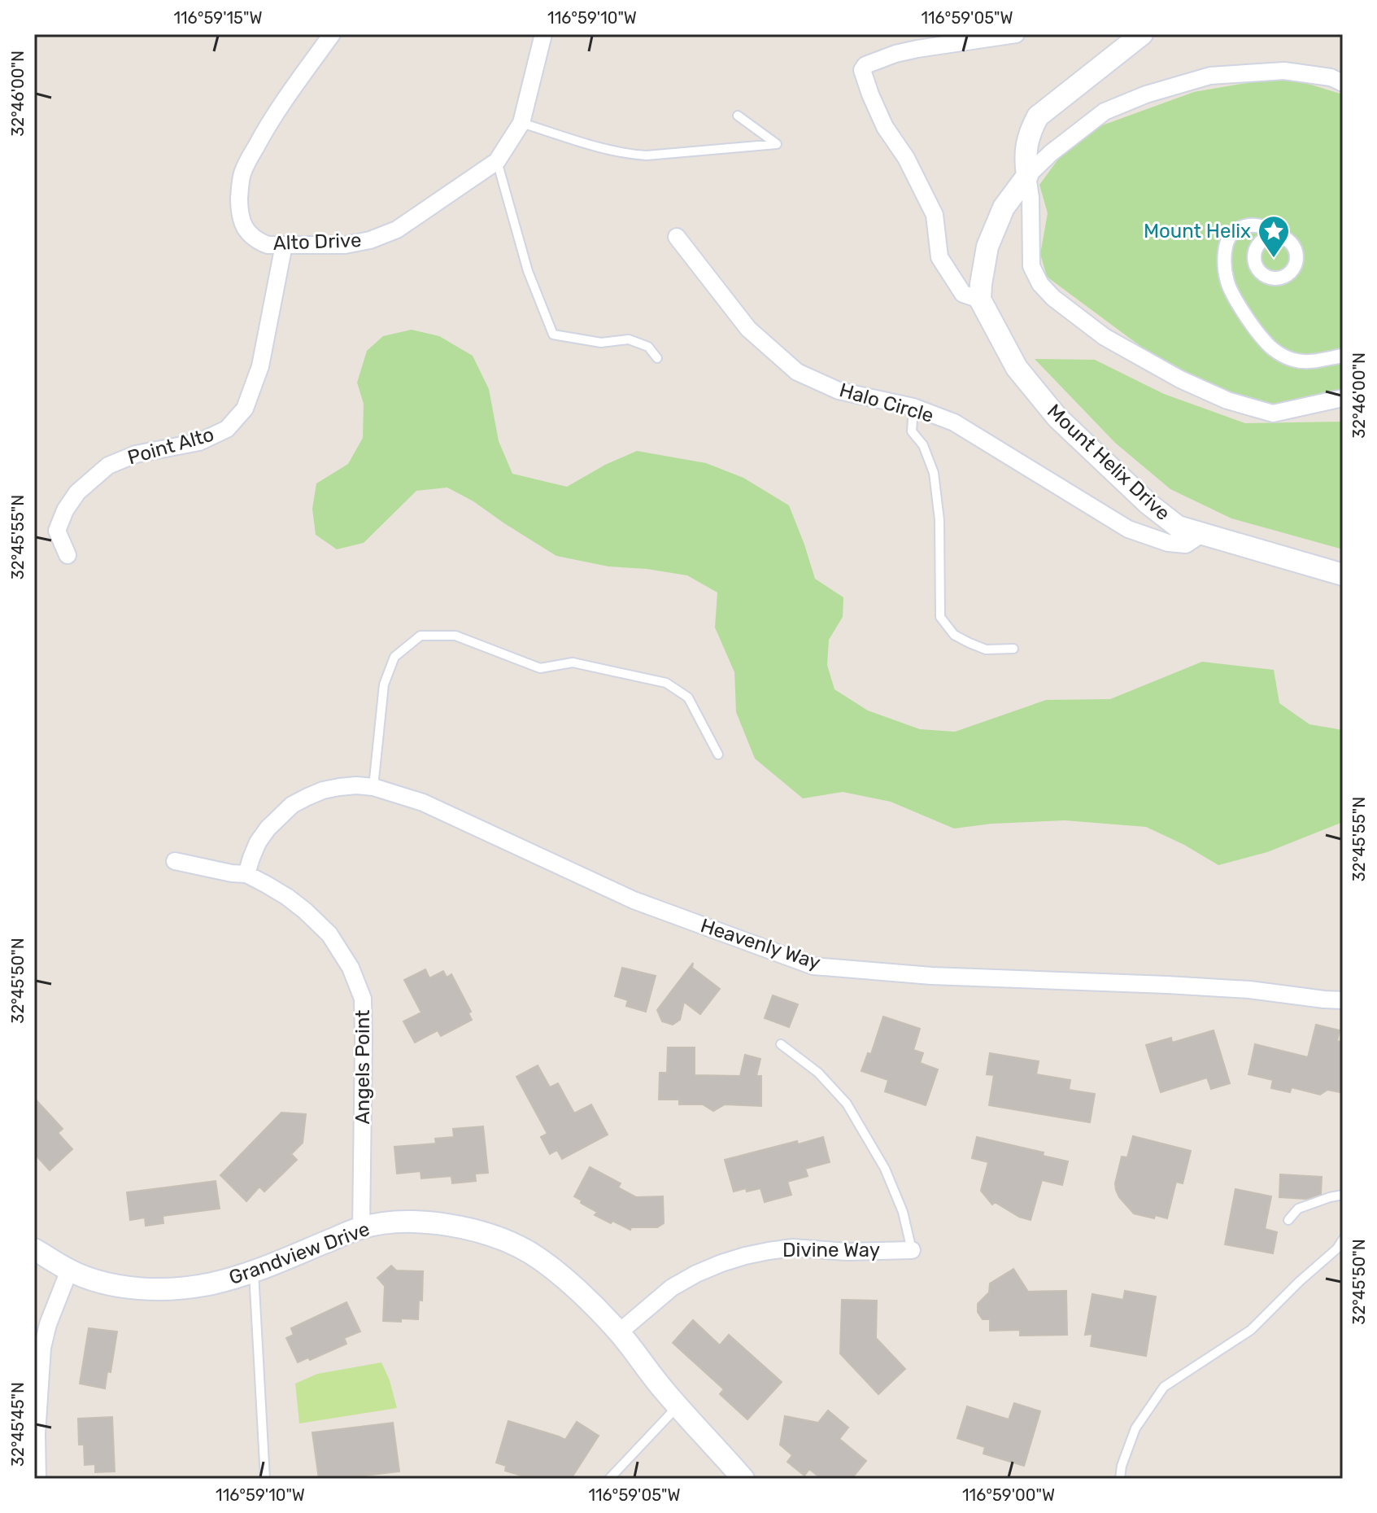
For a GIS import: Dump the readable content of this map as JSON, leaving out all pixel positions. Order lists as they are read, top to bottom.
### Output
{
  "streets": {
    "street": [
      "Alto Drive",
      "Halo Circle",
      "Point Alto",
      "Mount Helix Drive",
      "Heavenly Way",
      "Angels Point",
      "Divine Way",
      "Grandview Drive"
    ]
  },
  "crossings": [
    ["Alto Drive", "Point Alto"],
    ["Halo Circle", "Mount Helix Drive"],
    ["Heavenly Way", "Angels Point"],
    ["Angels Point", "Grandview Drive"],
    ["Divine Way", "Grandview Drive"]
  ],
  "places": {
    "place": ["Mount Helix"]
  },
  "coordinates": [
    "116°59'15\"W",
    "116°59'10\"W",
    "116°59'05\"W",
    "32°46'00\"N",
    "32°45'55\"N",
    "32°45'50\"N",
    "32°45'45\"N",
    "116°59'00\"W"
  ]
}
